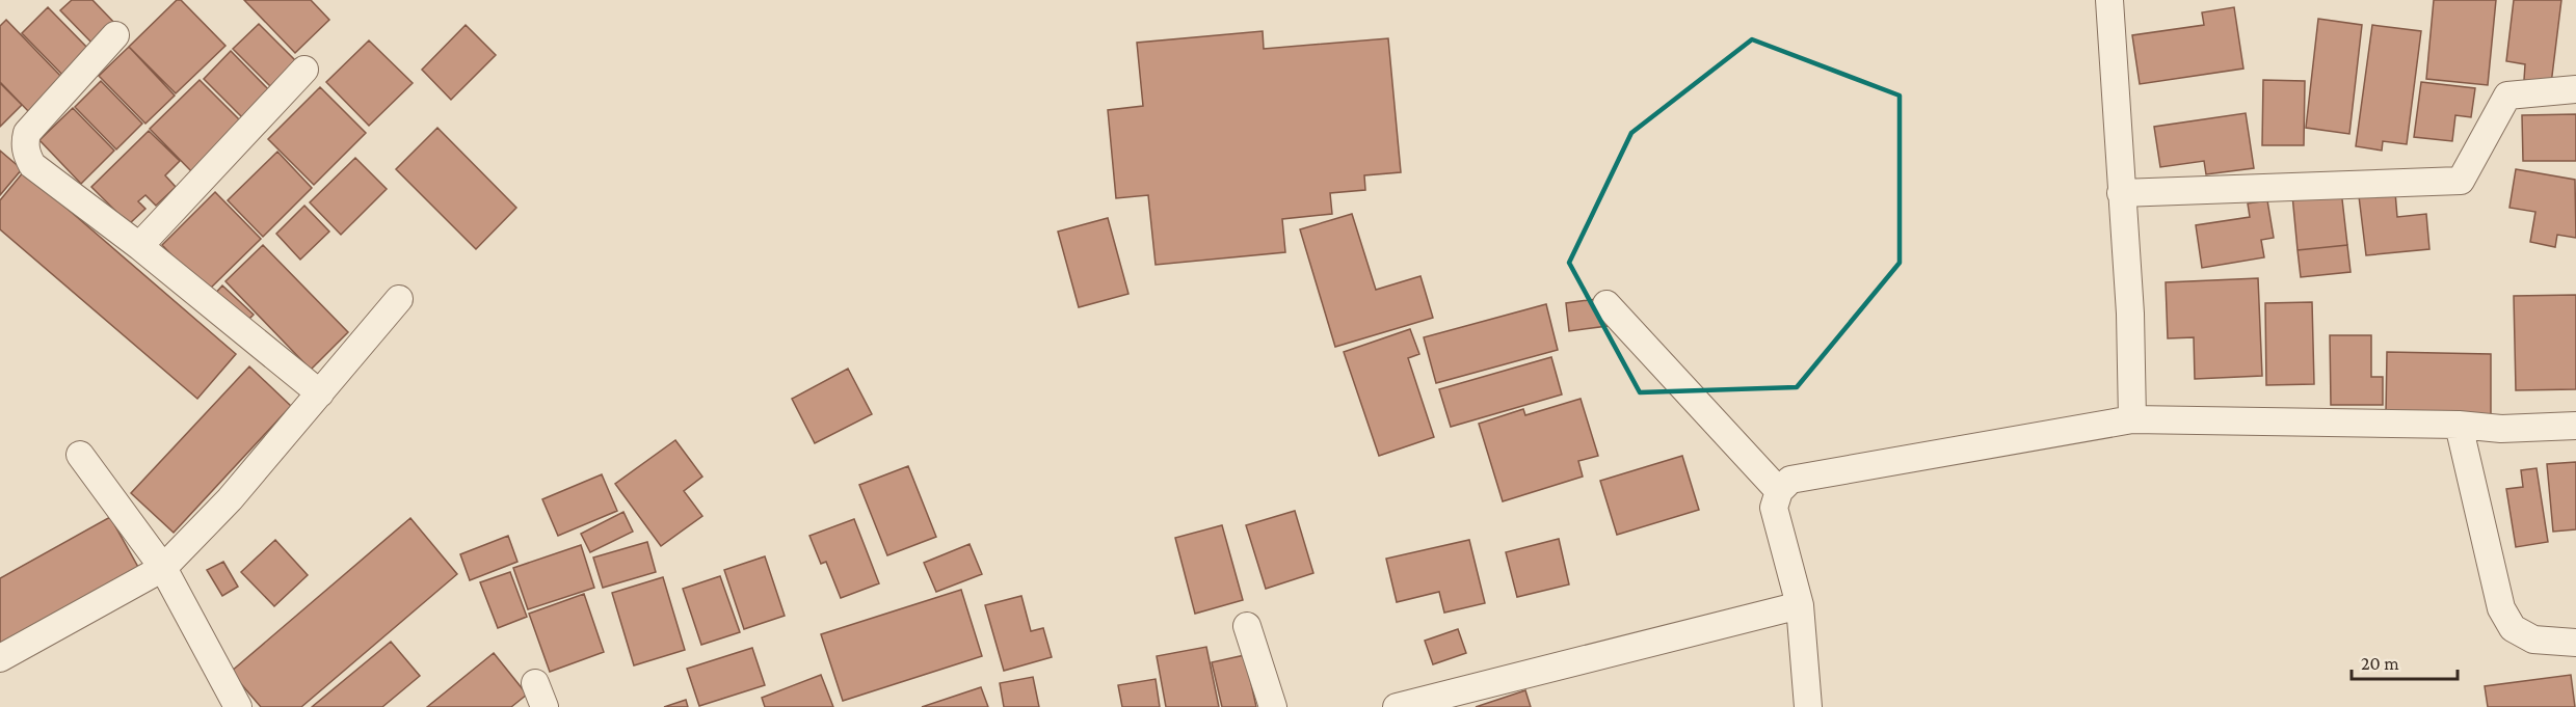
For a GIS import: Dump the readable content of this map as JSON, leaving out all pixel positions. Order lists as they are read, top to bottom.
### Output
{
  "scale_bar": "20 m"
}
